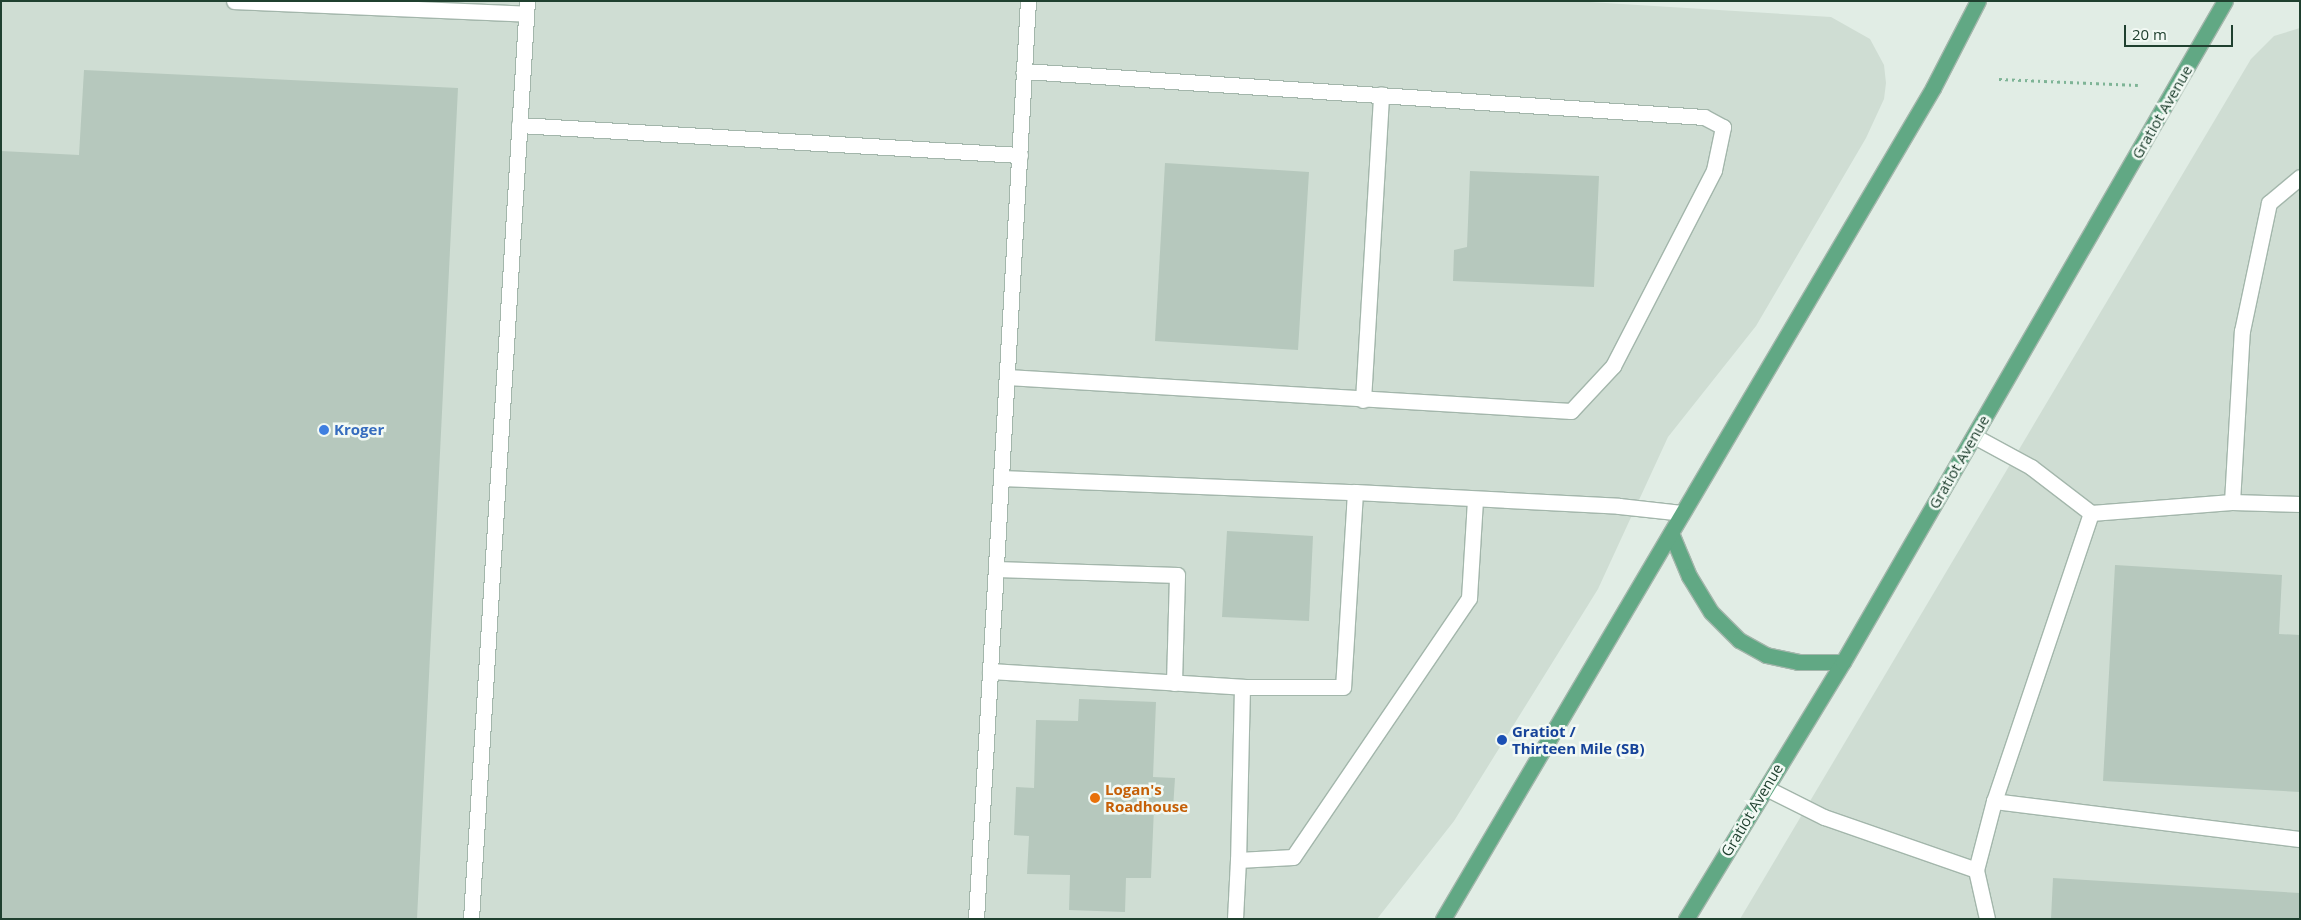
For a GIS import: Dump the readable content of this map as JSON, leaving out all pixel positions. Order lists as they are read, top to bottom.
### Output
{
  "streets": {
    "main road": ["Gratiot Avenue"]
  },
  "places": ["Kroger", "Gratiot / Thirteen Mile (SB)", "Logan's Roadhouse"],
  "scale_bar": "20 m"
}
